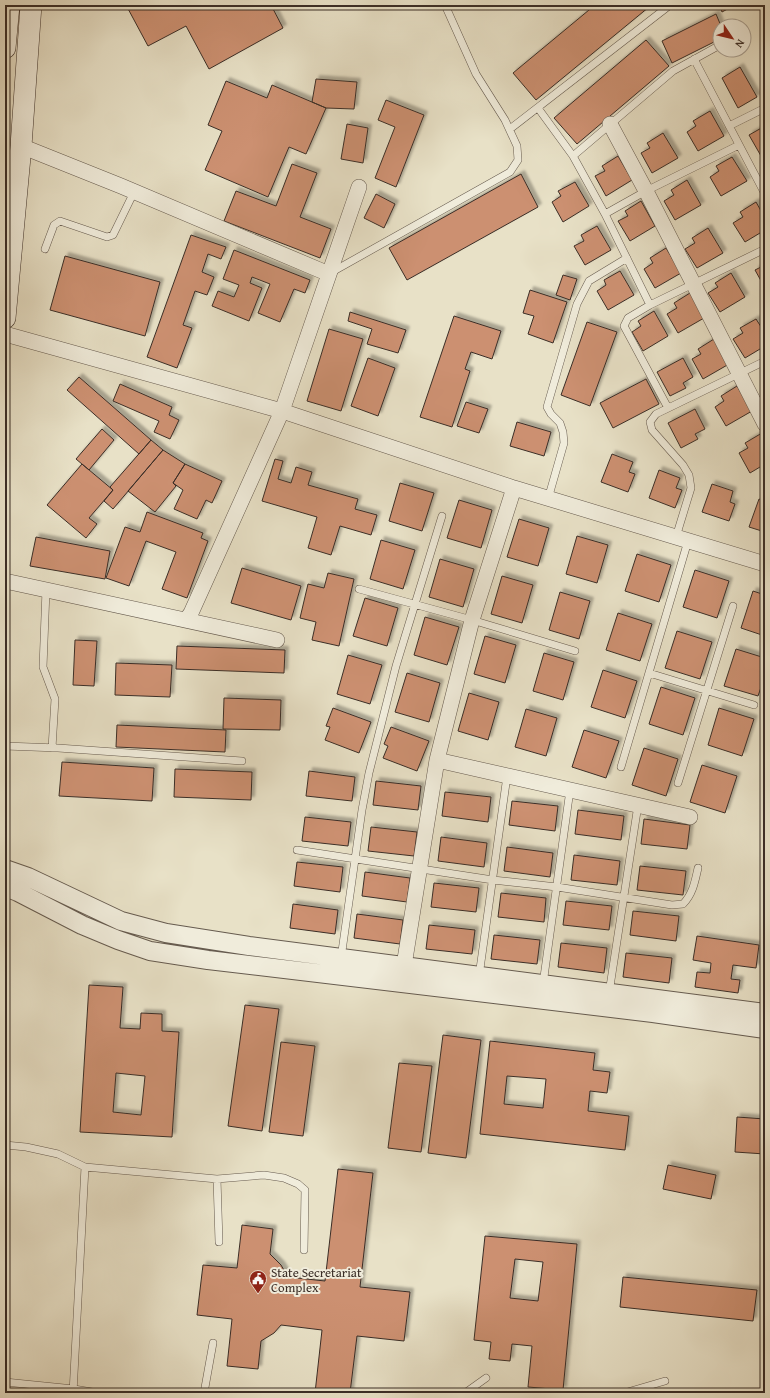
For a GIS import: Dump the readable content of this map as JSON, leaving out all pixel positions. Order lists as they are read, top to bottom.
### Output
{
  "places": {
    "public building": ["State Secretariat Complex"]
  },
  "north": "bottom right"
}
